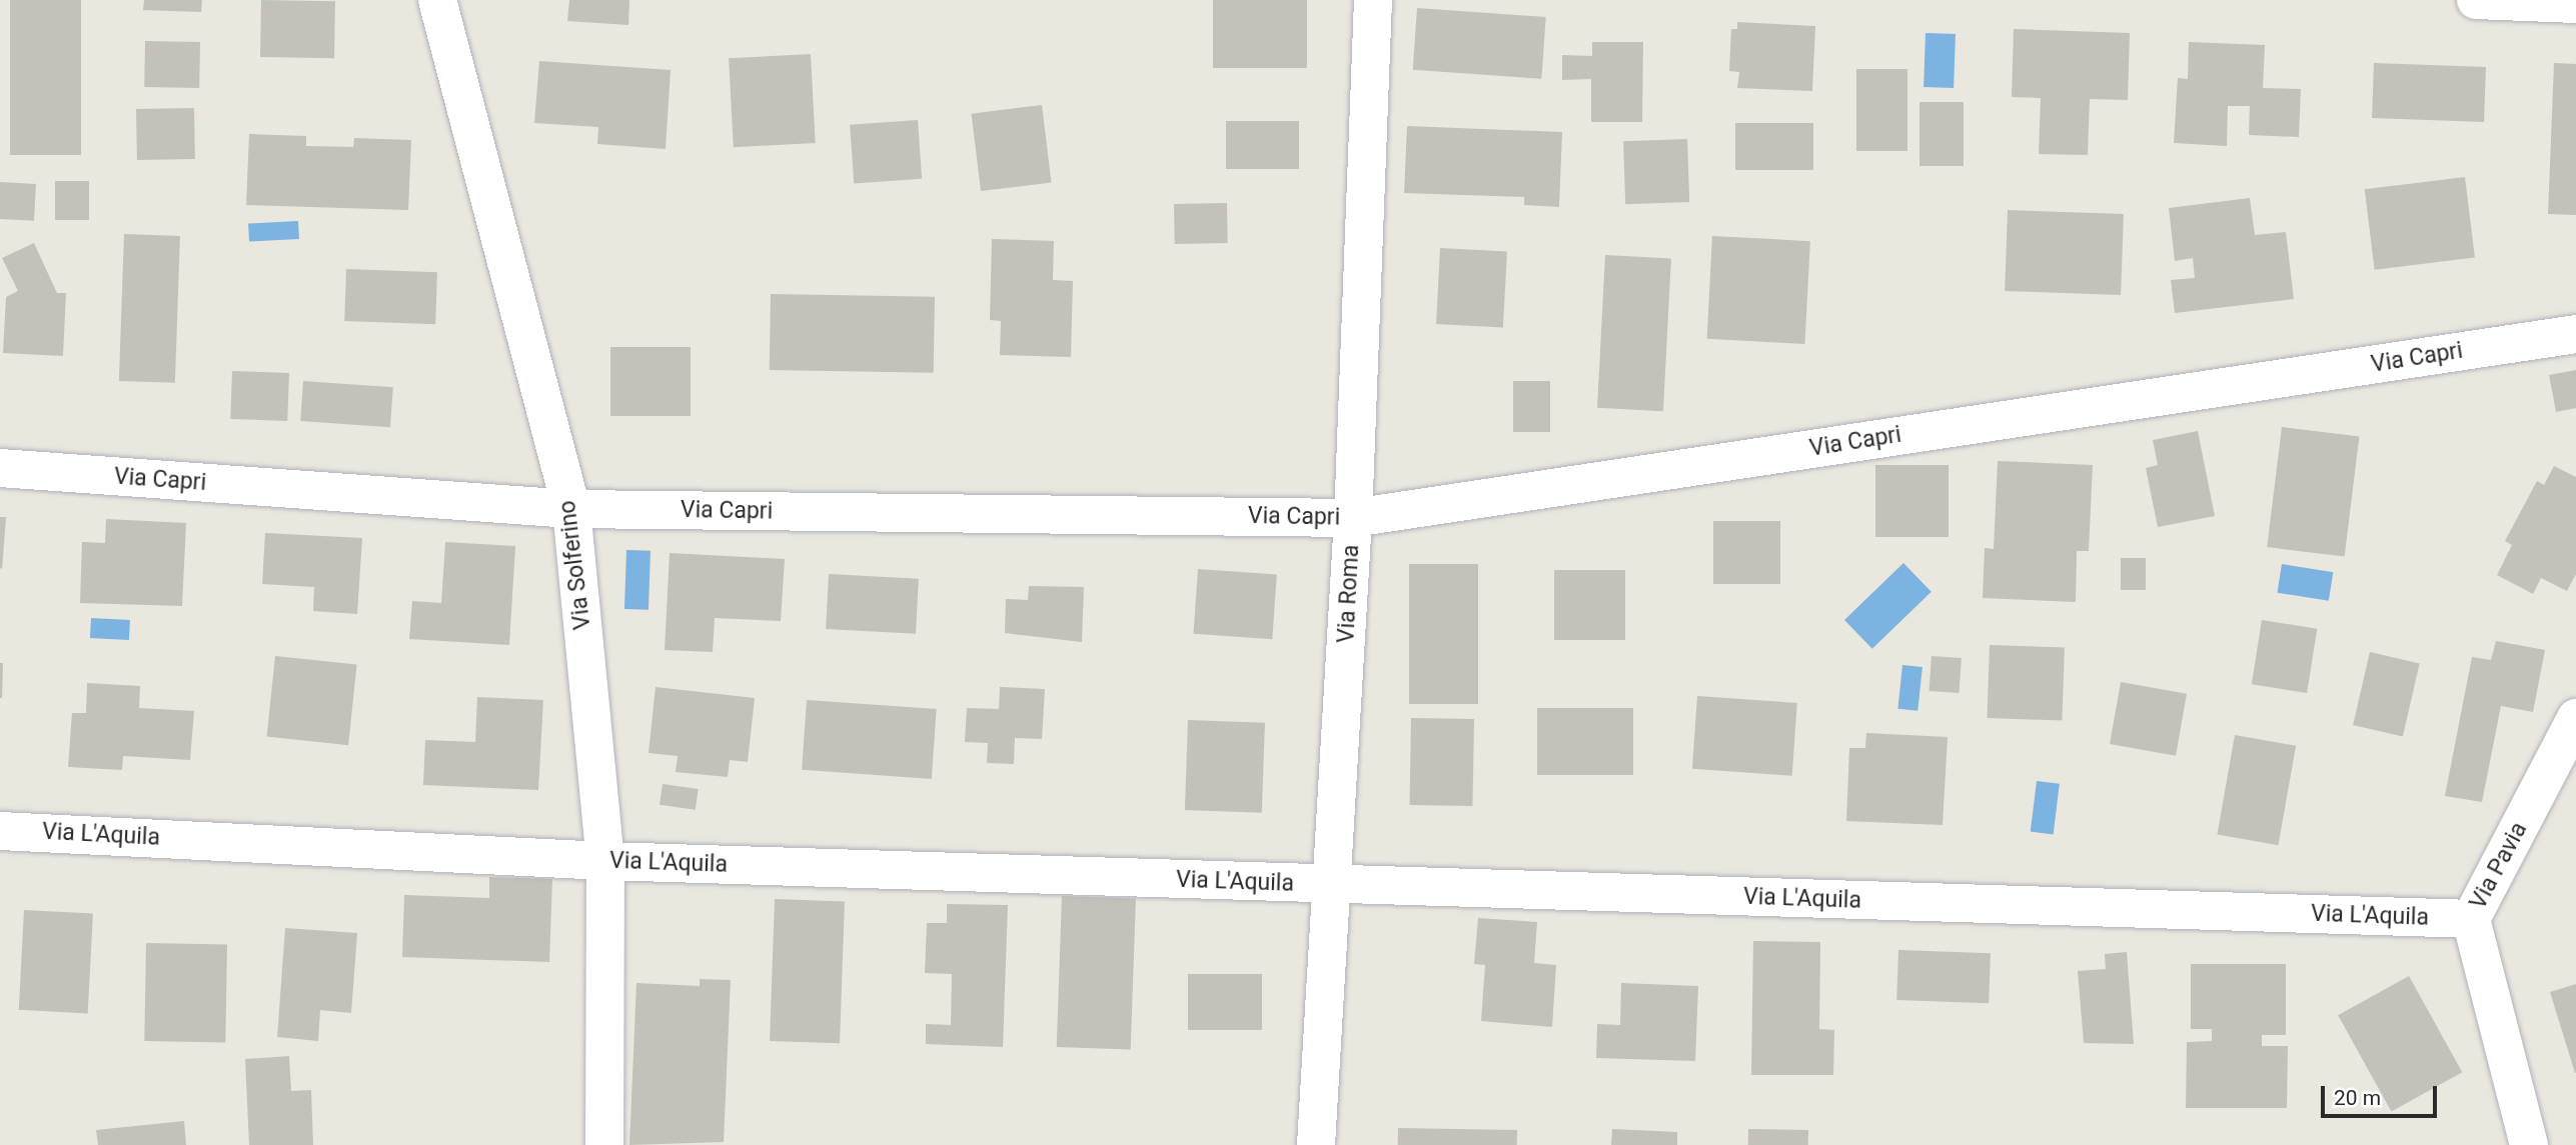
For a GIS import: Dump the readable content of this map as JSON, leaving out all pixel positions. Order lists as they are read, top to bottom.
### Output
{
  "streets": {
    "street": [
      "Via Capri",
      "Via Solferino",
      "Via Roma",
      "Via L'Aquila",
      "Via Pavia"
    ]
  },
  "crossings": [
    ["Via Capri", "Via Solferino"],
    ["Via Capri", "Via Roma"],
    ["Via Solferino", "Via L'Aquila"],
    ["Via Roma", "Via L'Aquila"],
    ["Via L'Aquila", "Via Pavia"]
  ],
  "scale_bar": "20 m"
}
